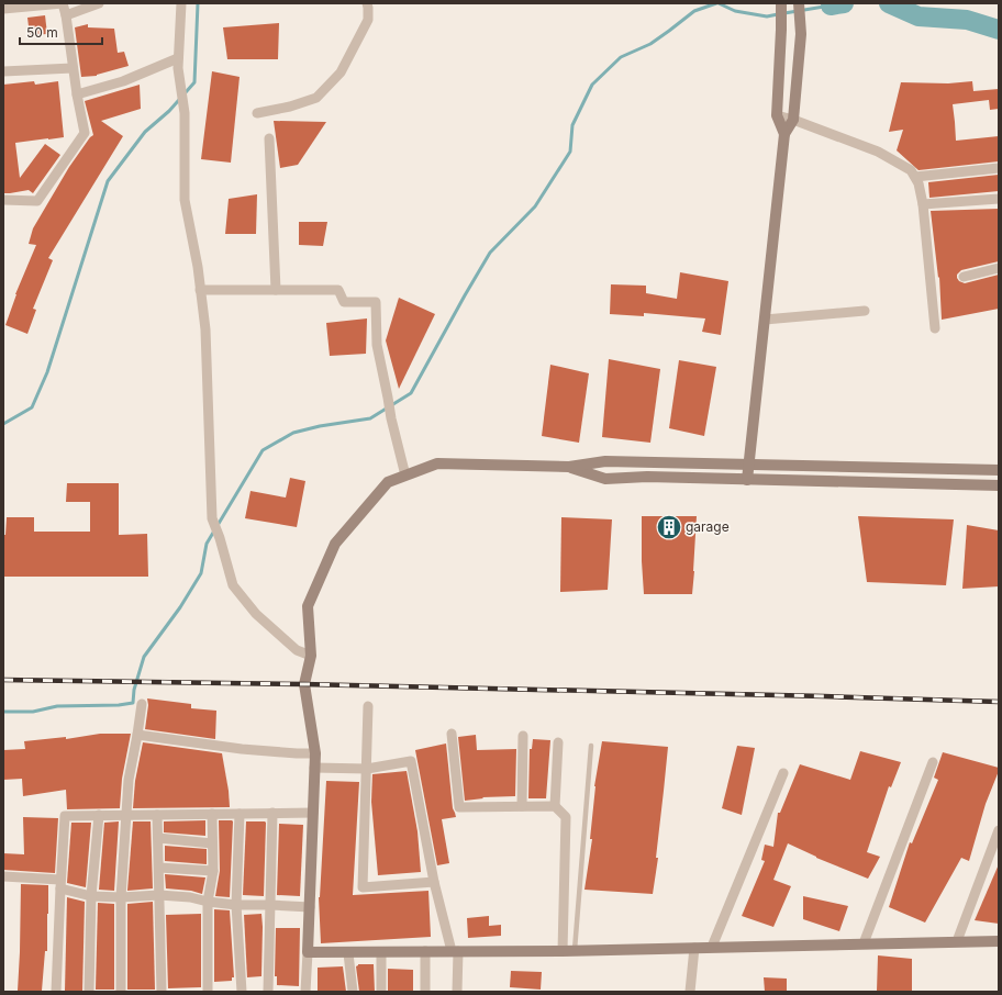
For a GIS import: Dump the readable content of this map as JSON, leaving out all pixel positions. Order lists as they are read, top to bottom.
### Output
{
  "places": {
    "building": ["garage"]
  },
  "scale_bar": "50 m"
}
